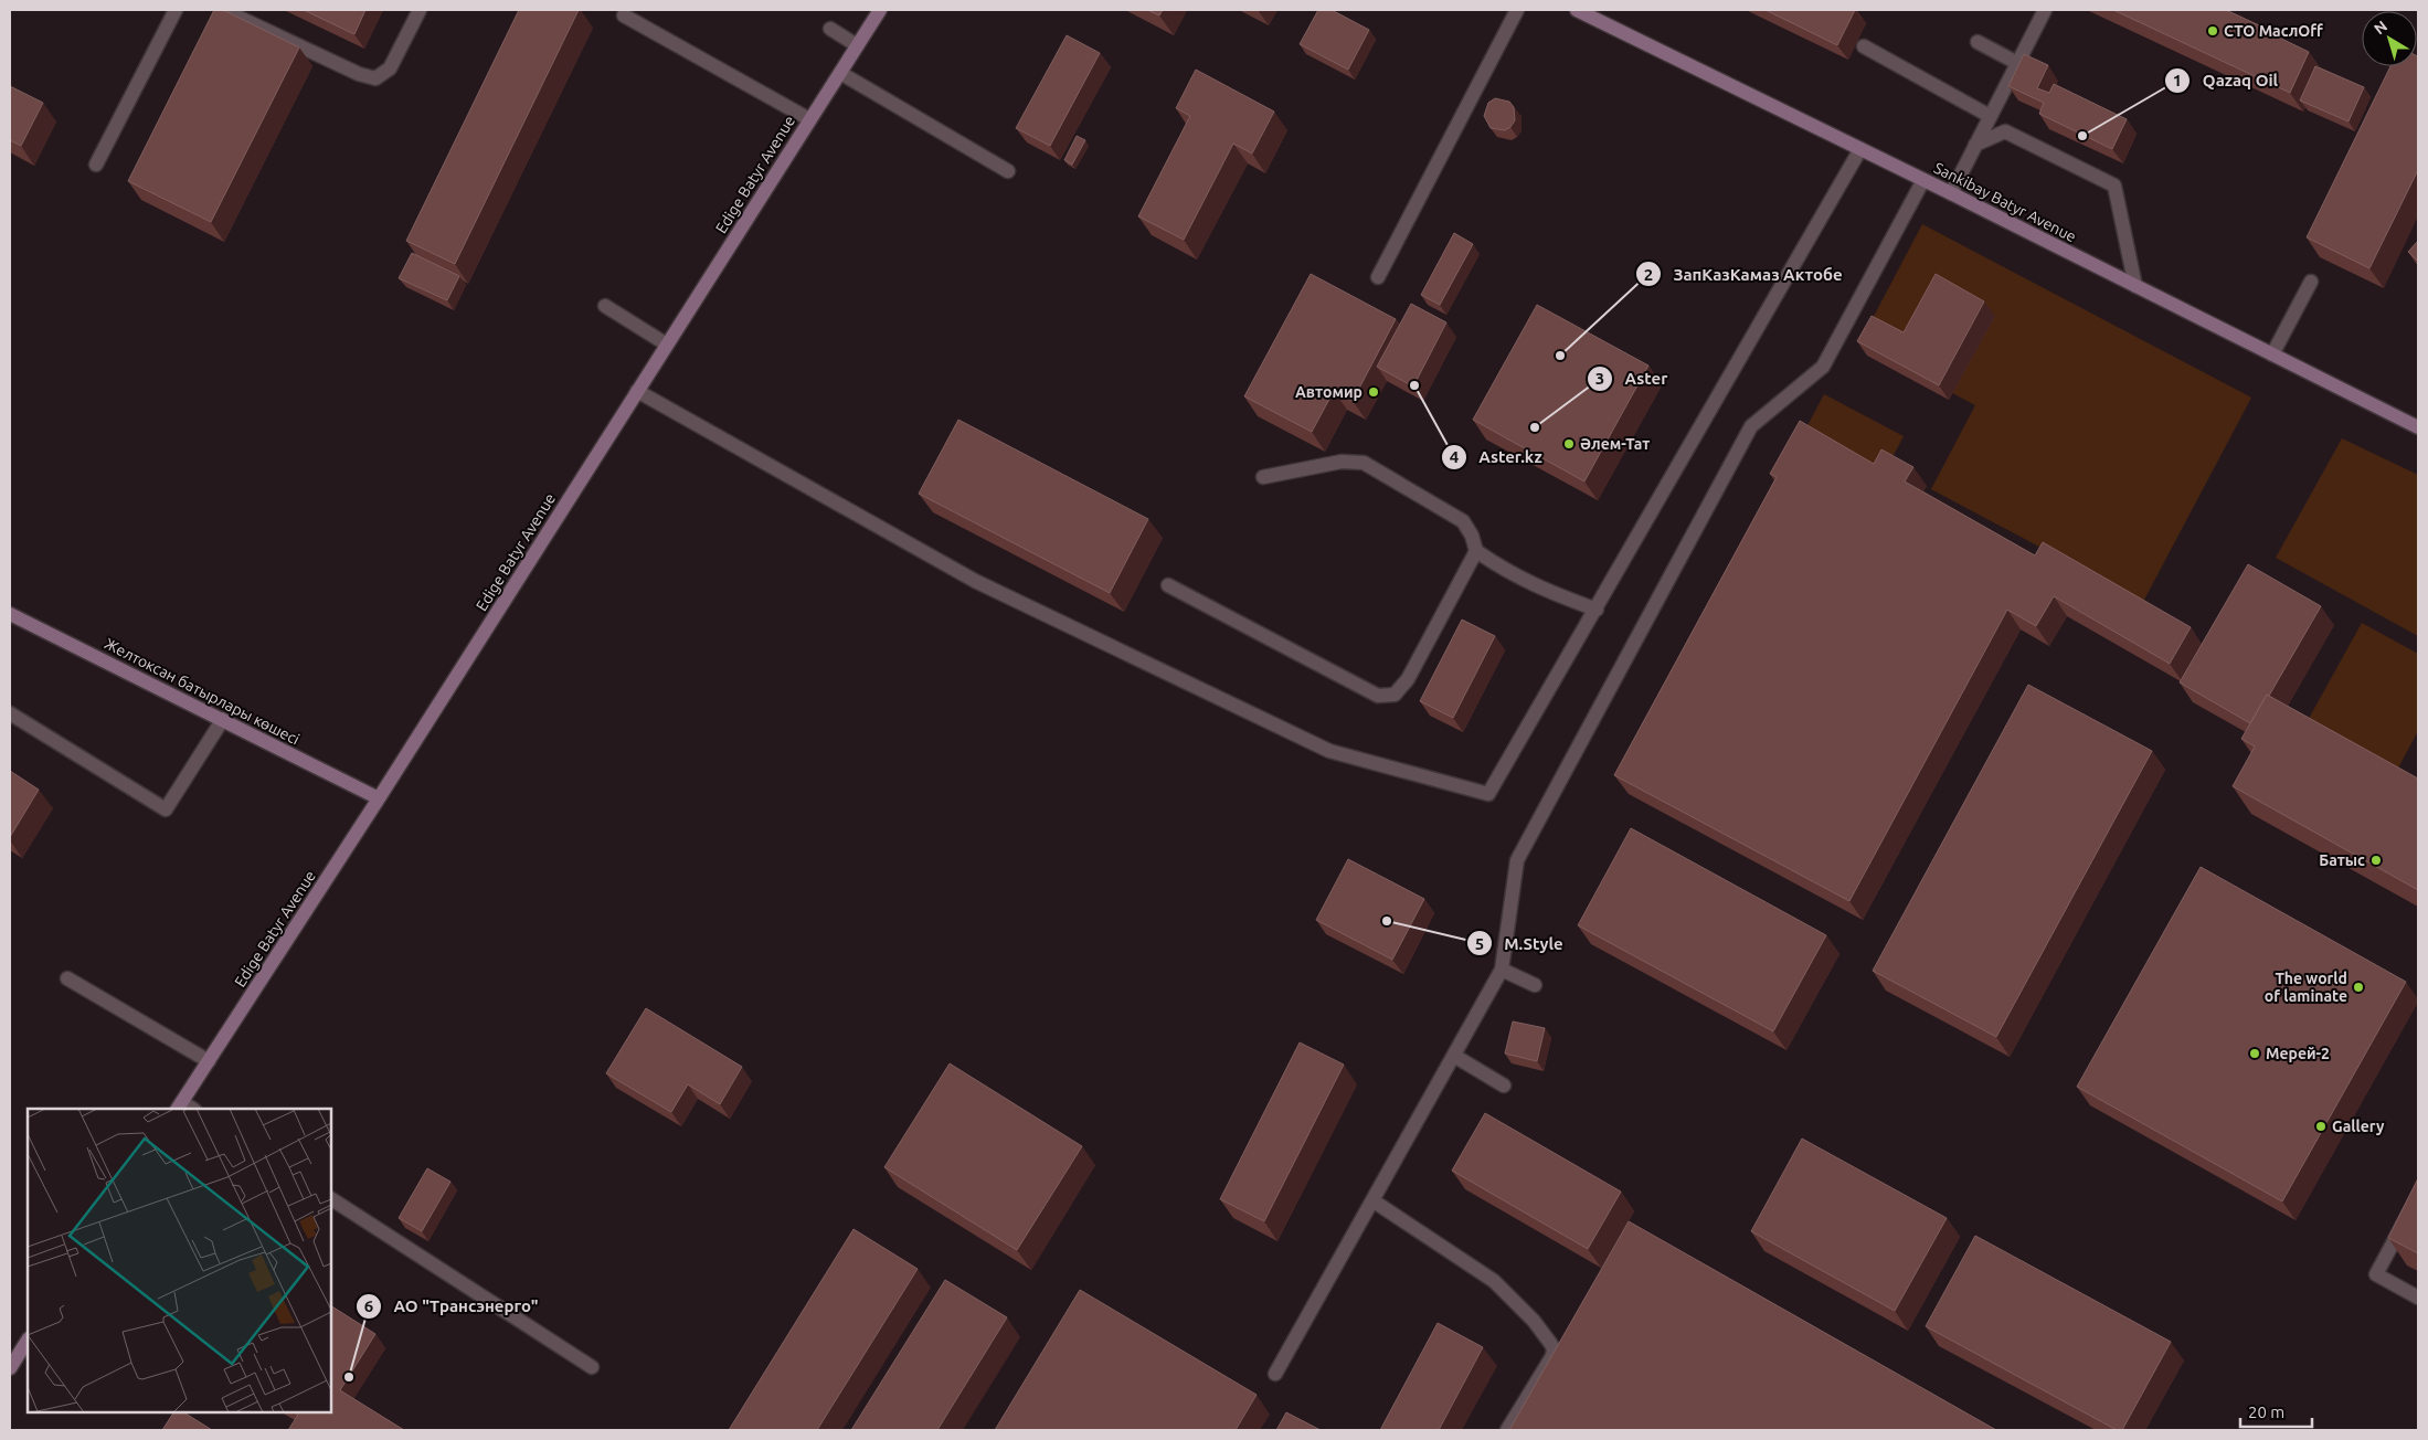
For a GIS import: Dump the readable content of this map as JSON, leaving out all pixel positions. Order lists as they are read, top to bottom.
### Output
{
  "streets": {
    "main road": ["Edige Batyr Avenue", "Sankibay Batyr Avenue", "Желтоксан батырлары көшесі"]
  },
  "crossings": [
    ["Edige Batyr Avenue", "Желтоксан батырлары көшесі"]
  ],
  "places": [
    "СТО МаслOff",
    "Qazaq Oil",
    "ЗапКазКамаз Актобе",
    "Aster.kz",
    "Автомир",
    "Aster",
    "Әлем-Тат",
    "Батыс",
    "M.Style",
    "The world of laminate",
    "Мерей-2",
    "Gallery",
    "АО \"Трансэнерго\""
  ],
  "scale_bar": "20 m",
  "north": "top left"
}
